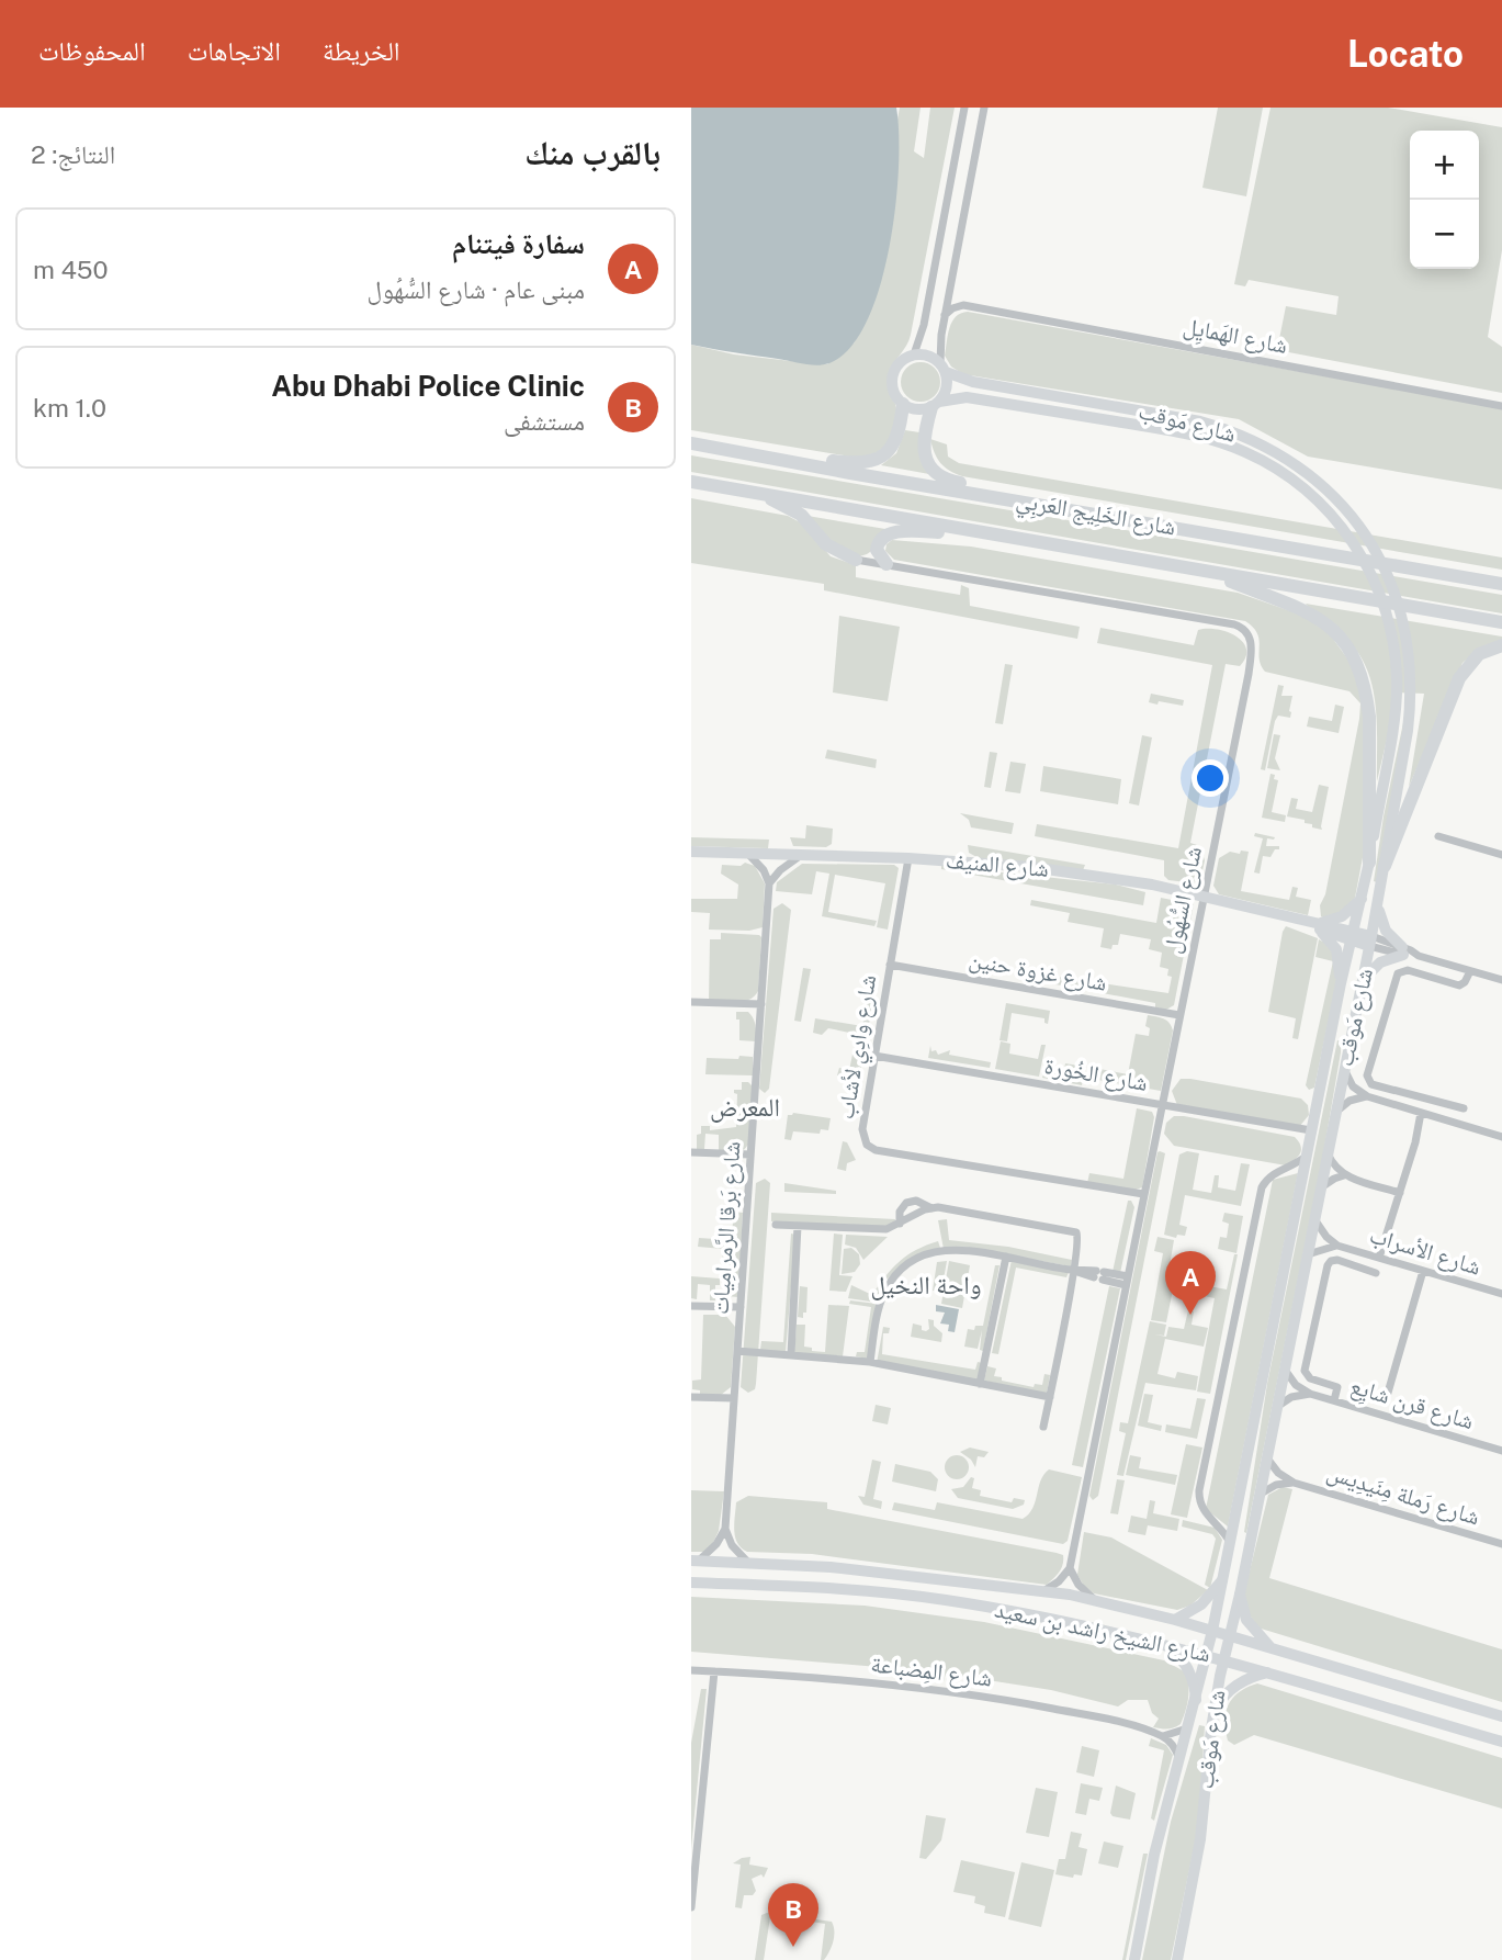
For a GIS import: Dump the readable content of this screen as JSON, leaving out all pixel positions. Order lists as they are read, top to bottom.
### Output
{
  "streets": {
    "highway": ["شارع الخَلِيج العَربِي"],
    "main road": ["شارع مَوقب", "شارع المنيف", "شارع الشيخ راشد بن سعيد"],
    "street": [
      "شارع الهَمايِل",
      "شارع السُّهُول",
      "شارع غزوة حنين",
      "شارع وادِي لأشاب",
      "شارع الخُورة",
      "شارع بَرقا الرَّمرامِيات",
      "شارع الأسراب",
      "شارع قرن شايِع",
      "شارع رَملة مِنَيدِيس",
      "شارع المِضباعة"
    ]
  },
  "crossings": [
    ["شارع مَوقب", "شارع المنيف"],
    ["شارع مَوقب", "شارع الخُورة"],
    ["شارع مَوقب", "شارع الأسراب"],
    ["شارع مَوقب", "شارع قرن شايِع"],
    ["شارع مَوقب", "شارع رَملة مِنَيدِيس"],
    ["شارع مَوقب", "شارع الشيخ راشد بن سعيد"],
    ["شارع المنيف", "شارع السُّهُول"],
    ["شارع المنيف", "شارع وادِي لأشاب"],
    ["شارع السُّهُول", "شارع غزوة حنين"],
    ["شارع السُّهُول", "شارع وادِي لأشاب"],
    ["شارع السُّهُول", "شارع الخُورة"],
    ["شارع غزوة حنين", "شارع وادِي لأشاب"],
    ["شارع وادِي لأشاب", "شارع الخُورة"]
  ],
  "districts": ["المعرض", "واحة النخيل"],
  "page": {
    "header": "Locato",
    "nav": ["الخريطة", "الاتجاهات", "المحفوظات"],
    "heading": ["بالقرب منك", "النتائج: 2"],
    "map_buttons": ["+", "−"],
    "list": [
      {
        "mark": "A",
        "name": "سفارة فيتنام",
        "note": "مبنى عام · شارع السُّهُول",
        "value": "450 m"
      },
      {
        "mark": "B",
        "name": "Abu Dhabi Police Clinic",
        "note": "مستشفى",
        "value": "1.0 km"
      }
    ],
    "pins": ["A", "B"]
  }
}
